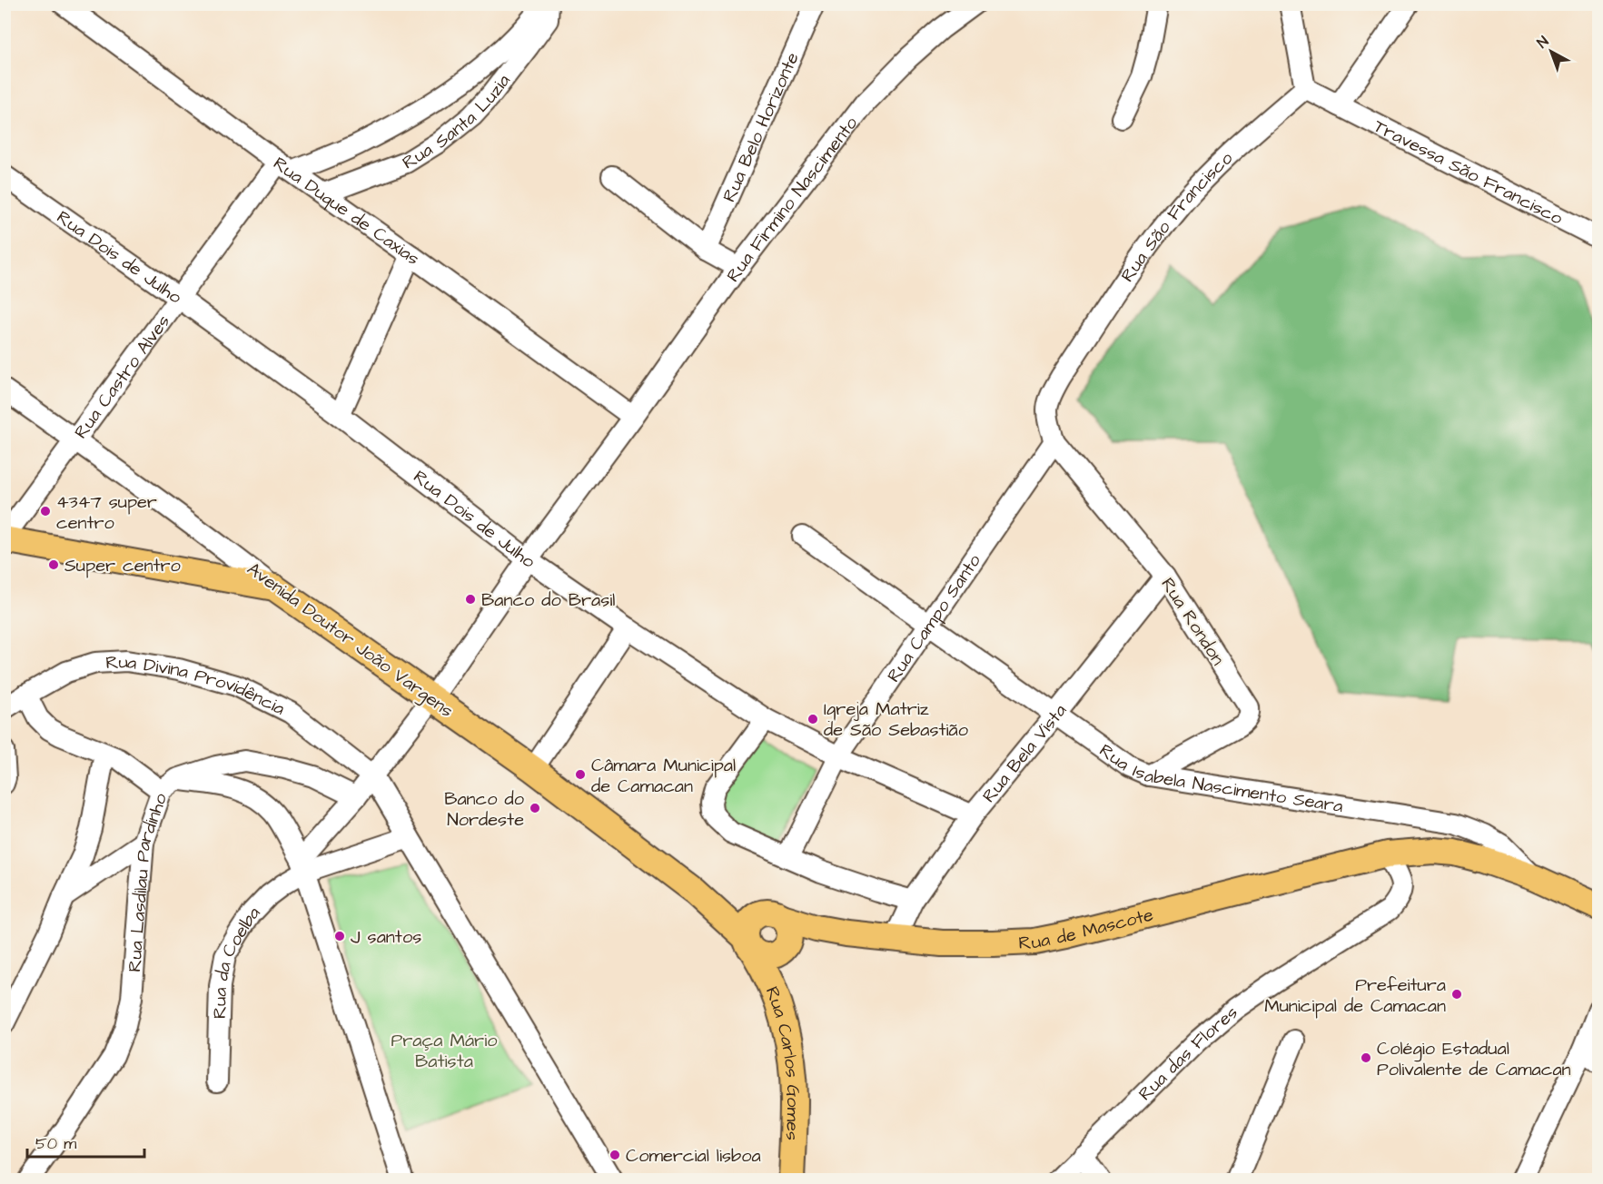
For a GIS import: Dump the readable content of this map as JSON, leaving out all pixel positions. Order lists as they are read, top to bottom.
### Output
{
  "streets": {
    "main road": ["Avenida Doutor João Vargens", "Rua de Mascote", "Rua Carlos Gomes"],
    "street": [
      "Rua Santa Luzia",
      "Rua Belo Horizonte",
      "Travessa São Francisco",
      "Rua Firmino Nascimento",
      "Rua Duque de Caxias",
      "Rua São Francisco",
      "Rua Dois de Julho",
      "Rua Castro Alves",
      "Rua Campo Santo",
      "Rua Rondon",
      "Rua Divina Providência",
      "Rua Bela Vista",
      "Rua Isabela Nascimento Seara",
      "Rua Lasdilau Pardinho",
      "Rua da Coelba",
      "Rua das Flores"
    ]
  },
  "crossings": [
    ["Rua Santa Luzia", "Rua Duque de Caxias"],
    ["Rua Santa Luzia", "Rua Castro Alves"],
    ["Travessa São Francisco", "Rua São Francisco"],
    ["Rua Firmino Nascimento", "Rua Duque de Caxias"],
    ["Rua Firmino Nascimento", "Rua Dois de Julho"],
    ["Rua Firmino Nascimento", "Avenida Doutor João Vargens"],
    ["Rua Firmino Nascimento", "Rua Divina Providência"],
    ["Rua Duque de Caxias", "Rua Castro Alves"],
    ["Rua São Francisco", "Rua Campo Santo"],
    ["Rua São Francisco", "Rua Rondon"],
    ["Rua Dois de Julho", "Rua Castro Alves"],
    ["Rua Dois de Julho", "Rua Campo Santo"],
    ["Rua Dois de Julho", "Rua Bela Vista"],
    ["Rua Castro Alves", "Avenida Doutor João Vargens"],
    ["Rua Campo Santo", "Rua Rondon"],
    ["Rua Campo Santo", "Rua Isabela Nascimento Seara"],
    ["Rua Rondon", "Rua Bela Vista"],
    ["Rua Rondon", "Rua Isabela Nascimento Seara"],
    ["Avenida Doutor João Vargens", "Rua de Mascote"],
    ["Avenida Doutor João Vargens", "Rua Carlos Gomes"],
    ["Rua Bela Vista", "Rua Isabela Nascimento Seara"],
    ["Rua Bela Vista", "Rua de Mascote"],
    ["Rua Isabela Nascimento Seara", "Rua de Mascote"],
    ["Rua de Mascote", "Rua das Flores"],
    ["Rua de Mascote", "Rua Carlos Gomes"]
  ],
  "parks": ["Praça Mário Batista"],
  "places": [
    "4347 super centro",
    "Super centro",
    "Banco do Brasil",
    "Igreja Matriz de São Sebastião",
    "Câmara Municipal de Camacan",
    "Banco do Nordeste",
    "J santos",
    "Prefeitura Municipal de Camacan",
    "Colégio Estadual Polivalente de Camacan",
    "Comercial lisboa"
  ],
  "scale_bar": "50 m",
  "north": "top left"
}
